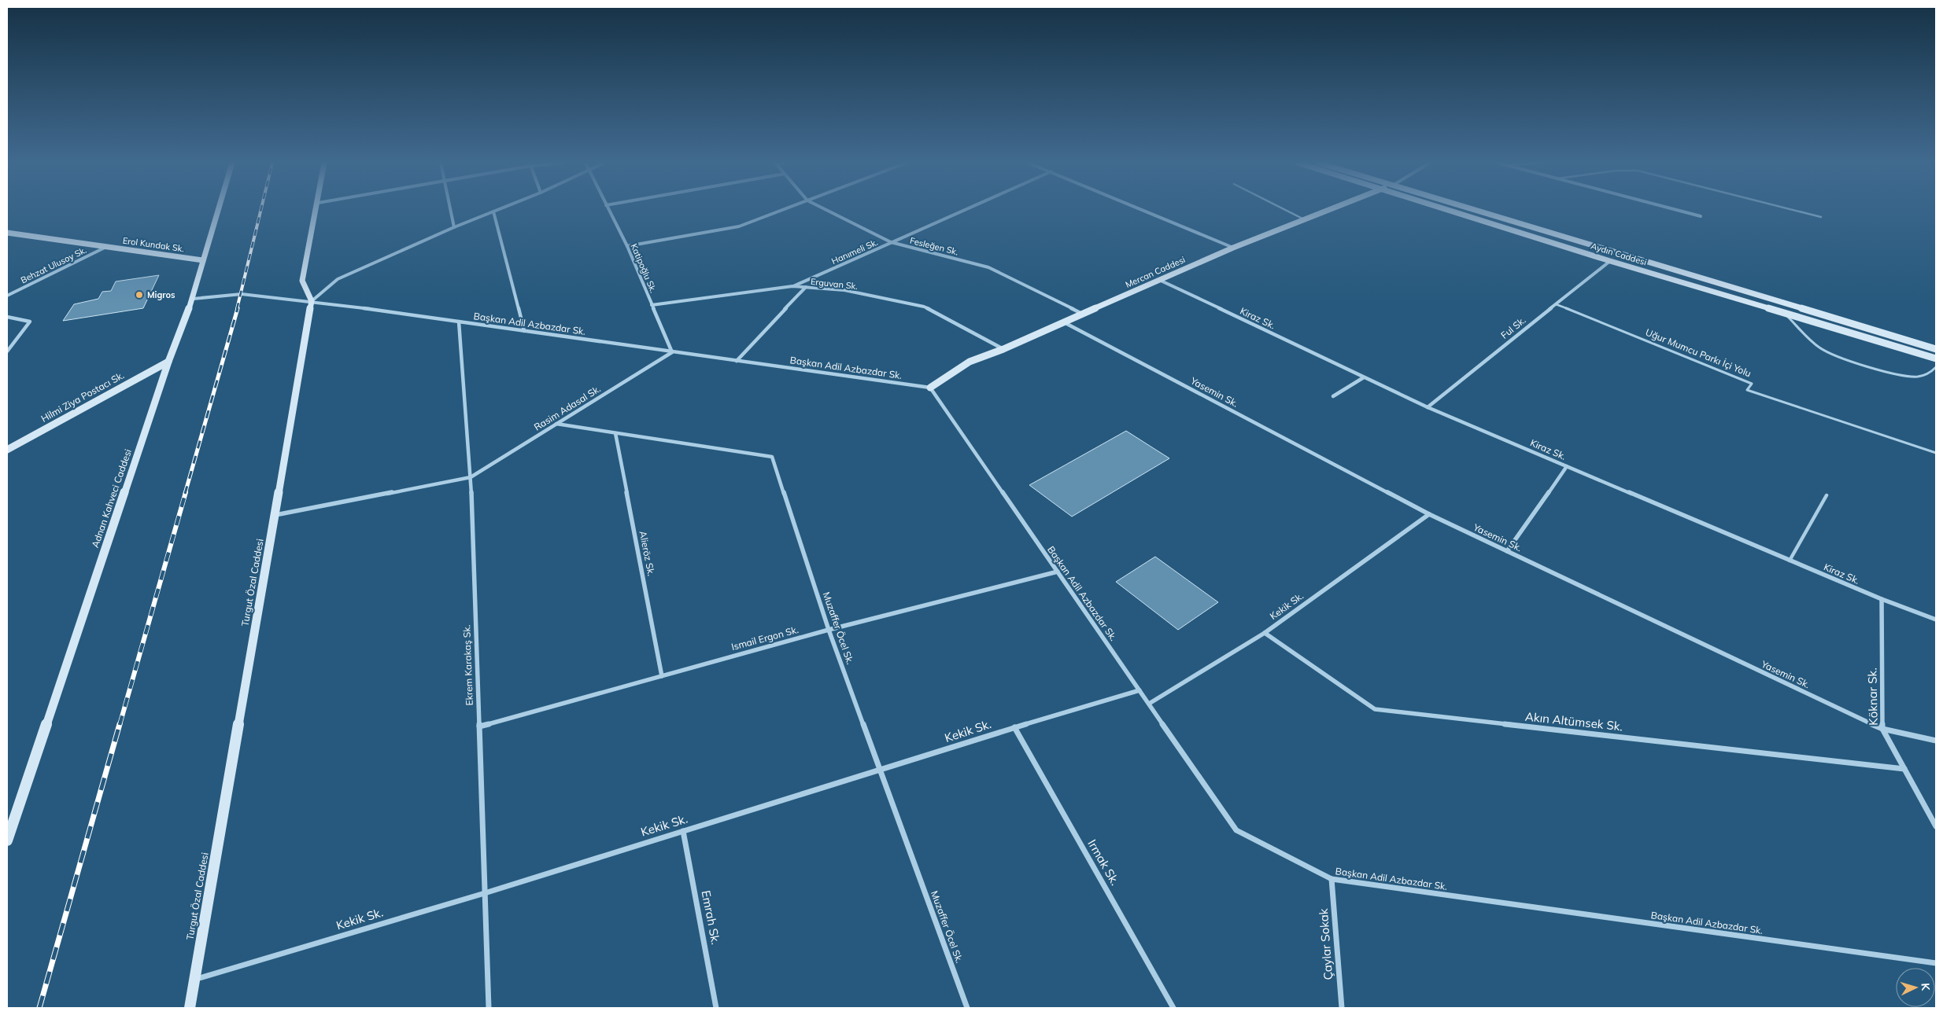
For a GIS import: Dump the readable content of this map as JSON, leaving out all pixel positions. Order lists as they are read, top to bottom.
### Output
{
  "streets": {
    "main road": [
      "Erol Kundak Sk.",
      "Aydın Caddesi",
      "Mercan Caddesi",
      "Hilmi Ziya Postacı Sk.",
      "Adnan Kahveci Caddesi",
      "Turgut Özal Caddesi"
    ],
    "street": [
      "Fesleğen Sk.",
      "Hanımeli Sk.",
      "Behzat Ulusoy Sk.",
      "Katipoğlu Sk.",
      "Erguvan Sk.",
      "Kiraz Sk.",
      "Başkan Adil Azbazdar Sk.",
      "Ful Sk.",
      "Yasemin Sk.",
      "Rasim Adasal Sk.",
      "Alieröz Sk.",
      "Kekik Sk.",
      "Muzaffer Öcel Sk.",
      "Ismail Ergon Sk.",
      "Ekrem Karakaş Sk.",
      "Köknar Sk.",
      "Akın Altümsek Sk.",
      "Irmak Sk.",
      "Emrah Sk.",
      "Çaylar Sokak"
    ],
    "lane": ["Uğur Mumcu Parkı İçi Yolu"]
  },
  "crossings": [
    ["Erol Kundak Sk.", "Behzat Ulusoy Sk."],
    ["Erol Kundak Sk.", "Adnan Kahveci Caddesi"],
    ["Fesleğen Sk.", "Hanımeli Sk."],
    ["Fesleğen Sk.", "Mercan Caddesi"],
    ["Hanımeli Sk.", "Erguvan Sk."],
    ["Aydın Caddesi", "Ful Sk."],
    ["Katipoğlu Sk.", "Erguvan Sk."],
    ["Katipoğlu Sk.", "Başkan Adil Azbazdar Sk."],
    ["Katipoğlu Sk.", "Rasim Adasal Sk."],
    ["Mercan Caddesi", "Erguvan Sk."],
    ["Mercan Caddesi", "Kiraz Sk."],
    ["Mercan Caddesi", "Başkan Adil Azbazdar Sk."],
    ["Mercan Caddesi", "Yasemin Sk."],
    ["Kiraz Sk.", "Ful Sk."],
    ["Kiraz Sk.", "Köknar Sk."],
    ["Başkan Adil Azbazdar Sk.", "Rasim Adasal Sk."],
    ["Başkan Adil Azbazdar Sk.", "Adnan Kahveci Caddesi"],
    ["Başkan Adil Azbazdar Sk.", "Turgut Özal Caddesi"],
    ["Başkan Adil Azbazdar Sk.", "Kekik Sk."],
    ["Başkan Adil Azbazdar Sk.", "Ismail Ergon Sk."],
    ["Başkan Adil Azbazdar Sk.", "Ekrem Karakaş Sk."],
    ["Başkan Adil Azbazdar Sk.", "Çaylar Sokak"],
    ["Ful Sk.", "Uğur Mumcu Parkı İçi Yolu"],
    ["Yasemin Sk.", "Kekik Sk."],
    ["Yasemin Sk.", "Köknar Sk."],
    ["Hilmi Ziya Postacı Sk.", "Adnan Kahveci Caddesi"],
    ["Rasim Adasal Sk.", "Muzaffer Öcel Sk."],
    ["Rasim Adasal Sk.", "Ekrem Karakaş Sk."],
    ["Alieröz Sk.", "Muzaffer Öcel Sk."],
    ["Alieröz Sk.", "Ismail Ergon Sk."],
    ["Turgut Özal Caddesi", "Kekik Sk."],
    ["Kekik Sk.", "Muzaffer Öcel Sk."],
    ["Kekik Sk.", "Ekrem Karakaş Sk."],
    ["Kekik Sk.", "Akın Altümsek Sk."],
    ["Kekik Sk.", "Irmak Sk."],
    ["Kekik Sk.", "Emrah Sk."],
    ["Muzaffer Öcel Sk.", "Ismail Ergon Sk."],
    ["Ismail Ergon Sk.", "Ekrem Karakaş Sk."],
    ["Köknar Sk.", "Akın Altümsek Sk."]
  ],
  "places": ["Migros"],
  "north": "right"
}
